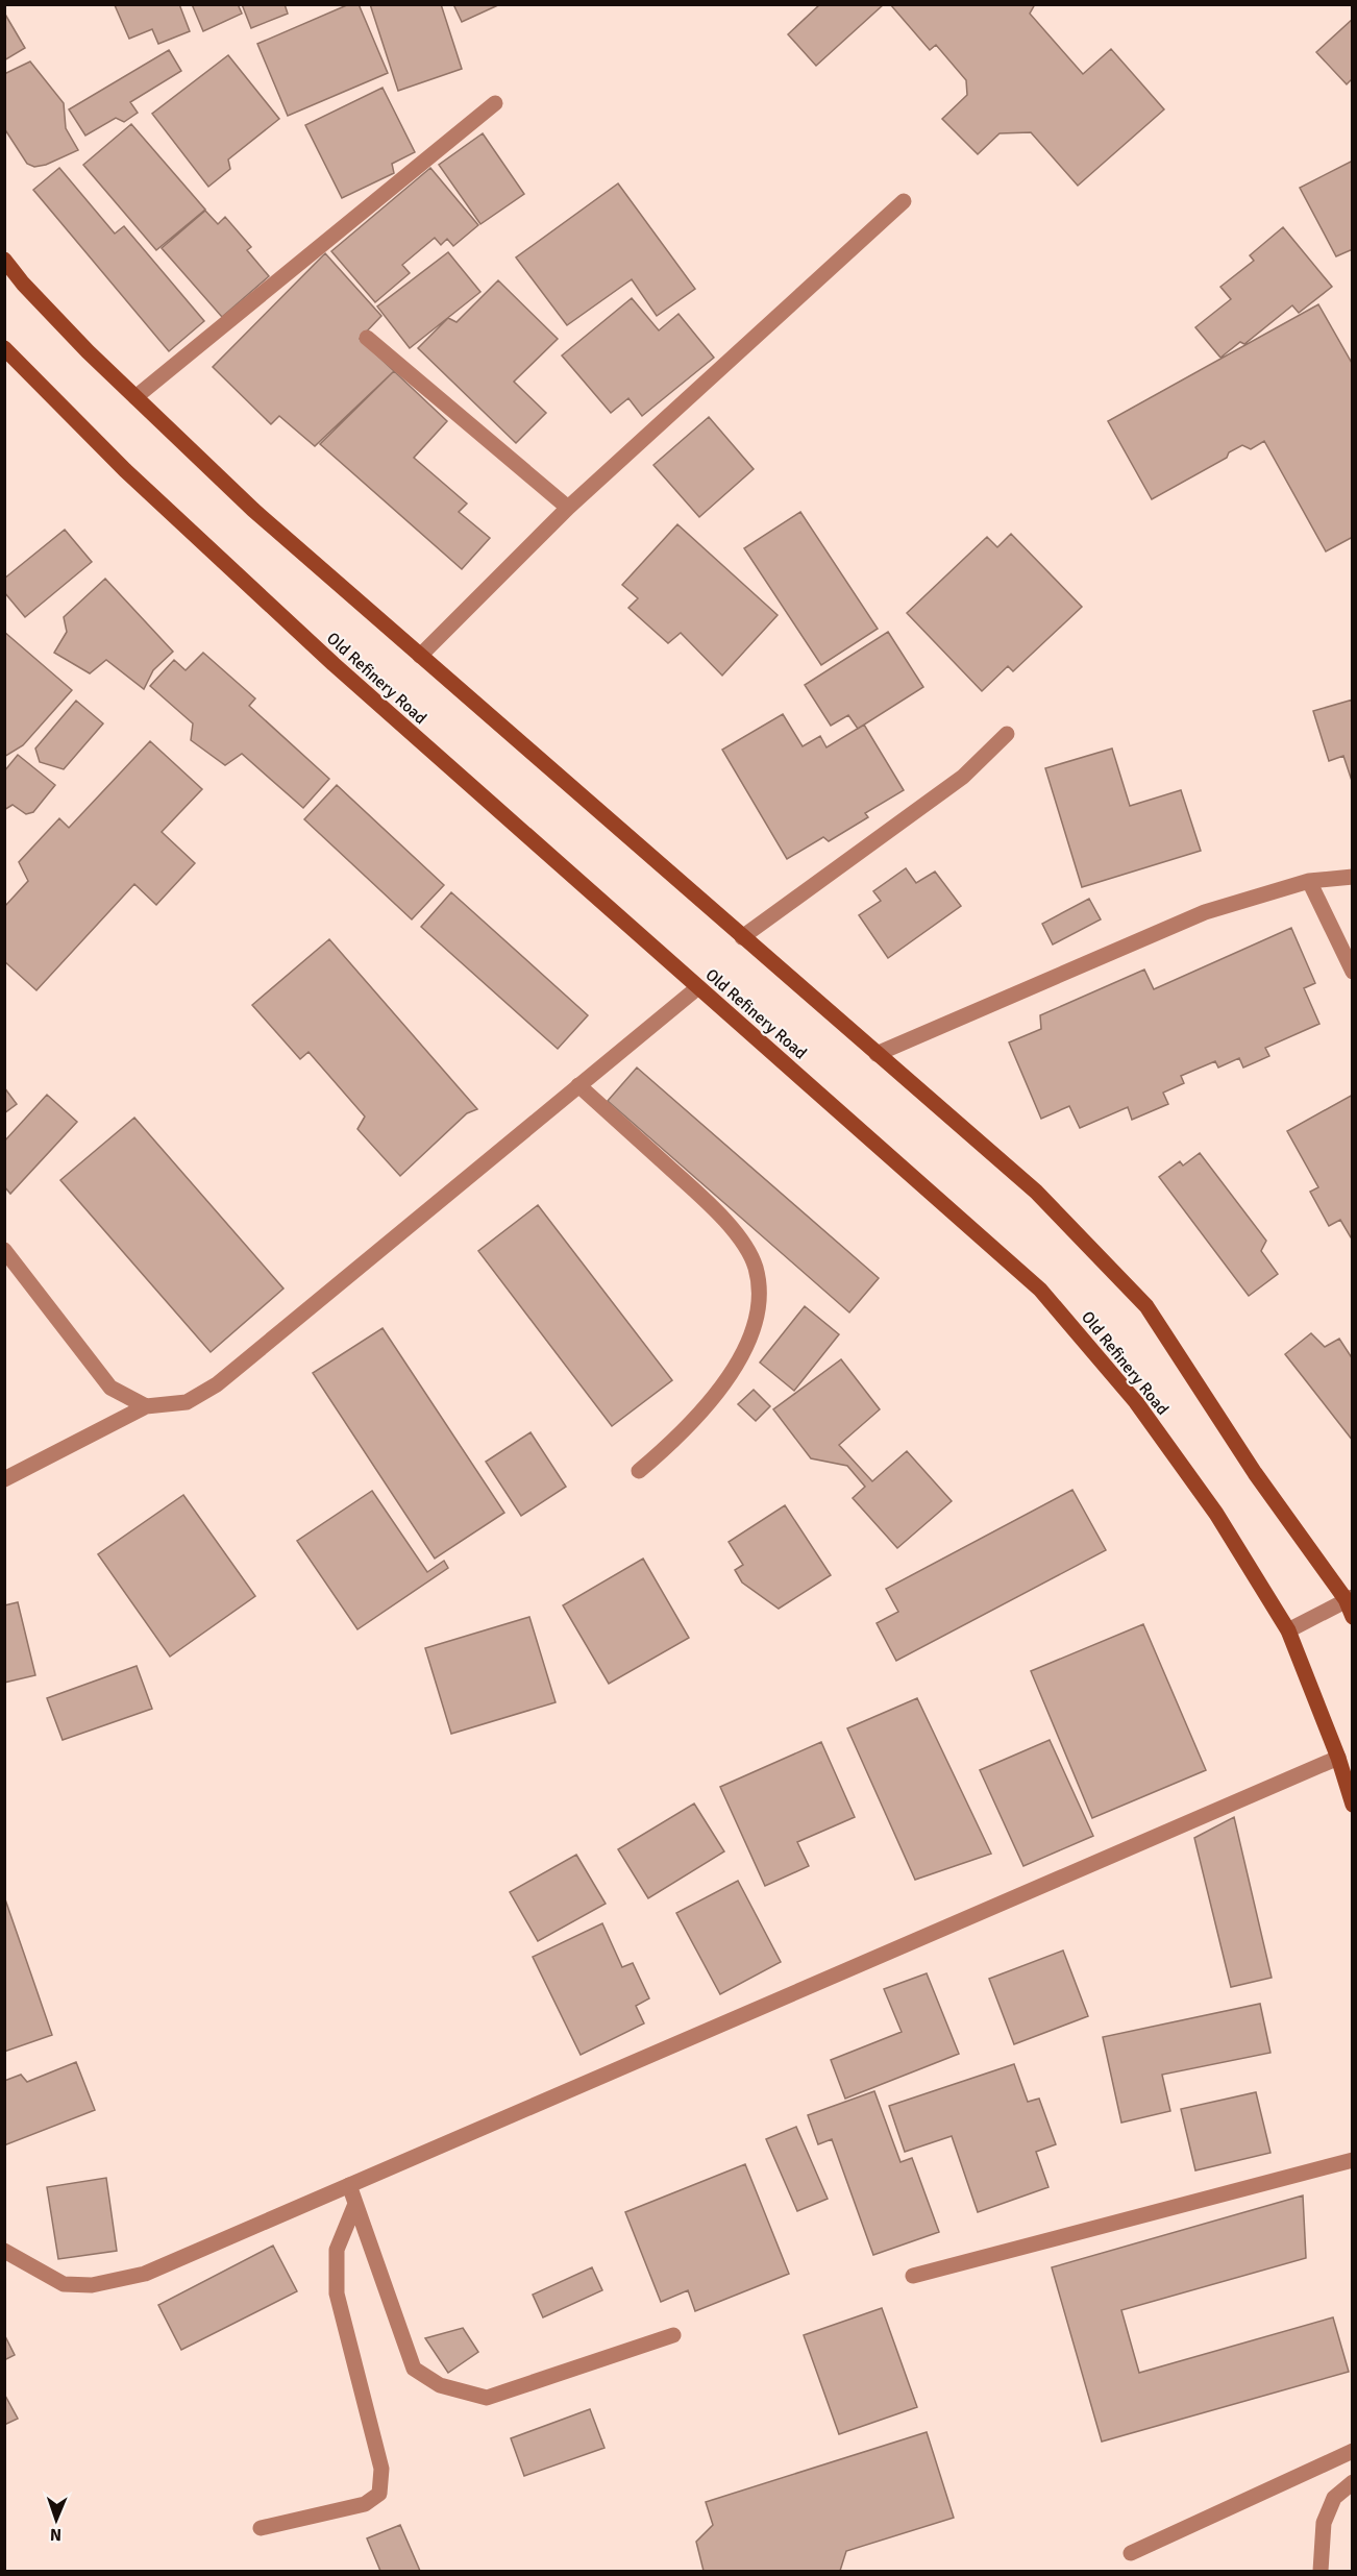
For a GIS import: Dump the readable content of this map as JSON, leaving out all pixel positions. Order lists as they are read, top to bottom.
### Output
{
  "streets": {
    "main road": ["Old Refinery Road"]
  },
  "north": "bottom"
}
